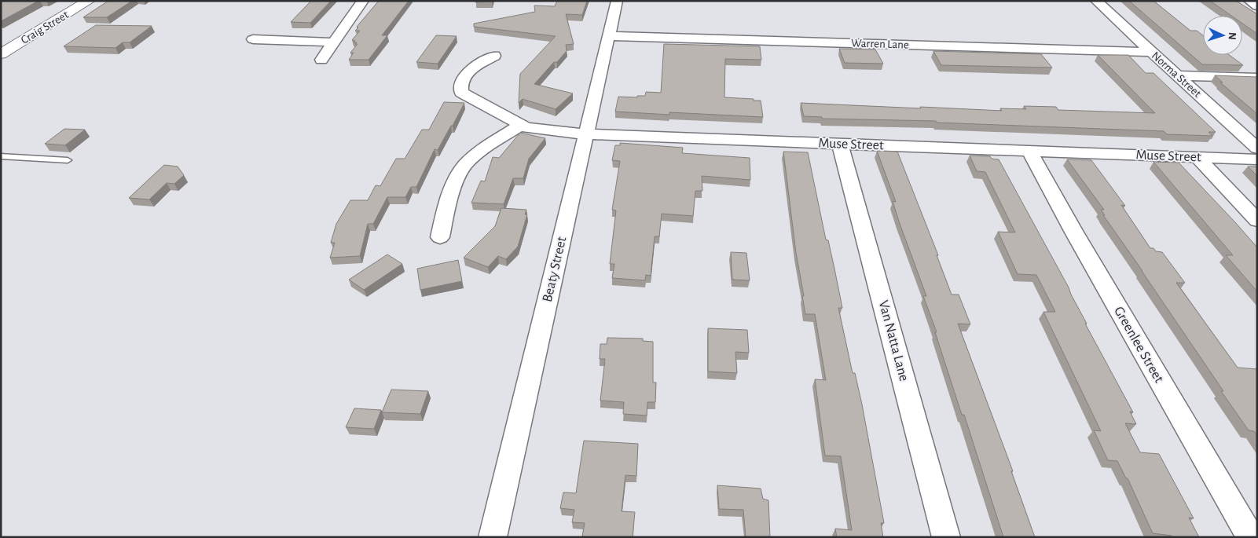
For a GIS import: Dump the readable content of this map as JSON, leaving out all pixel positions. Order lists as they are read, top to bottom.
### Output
{
  "streets": {
    "street": [
      "Craig Street",
      "Warren Lane",
      "Norma Street",
      "Muse Street",
      "Beaty Street",
      "Van Natta Lane",
      "Greenlee Street"
    ]
  },
  "crossings": [
    ["Warren Lane", "Norma Street"],
    ["Warren Lane", "Beaty Street"],
    ["Muse Street", "Beaty Street"],
    ["Muse Street", "Van Natta Lane"],
    ["Muse Street", "Greenlee Street"]
  ],
  "north": "right"
}
